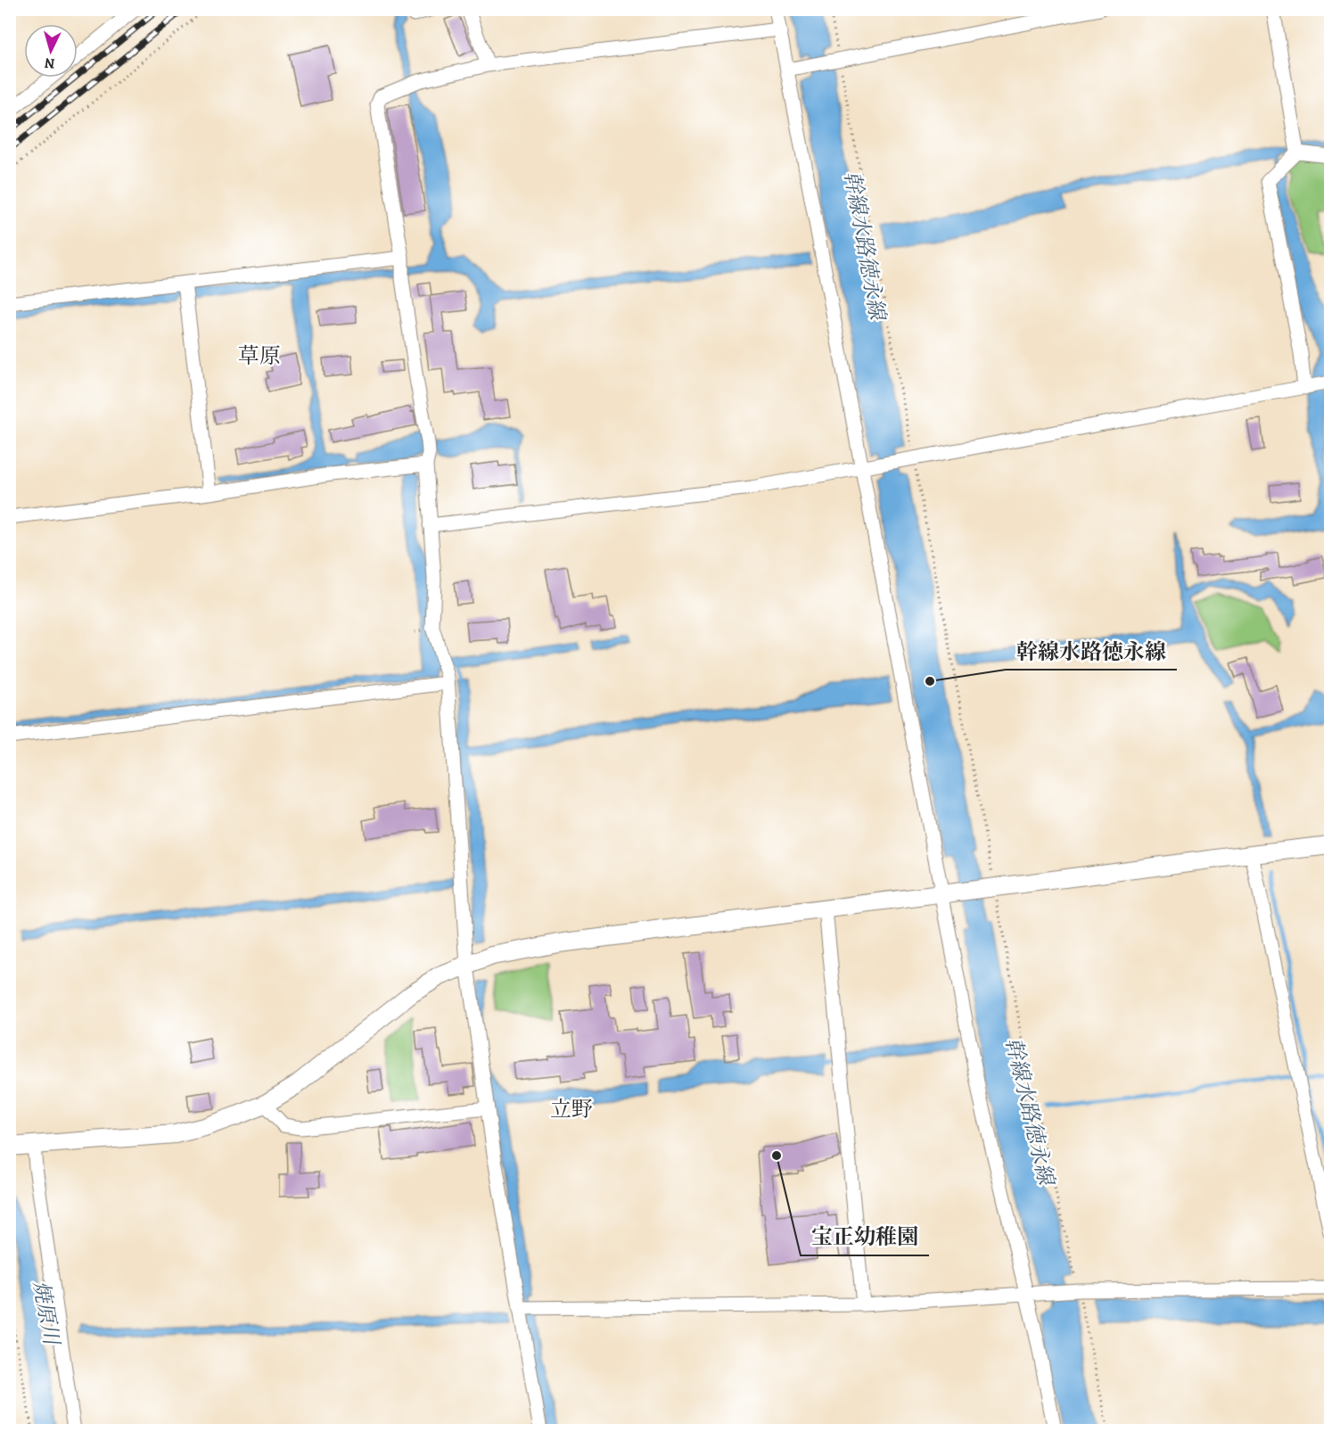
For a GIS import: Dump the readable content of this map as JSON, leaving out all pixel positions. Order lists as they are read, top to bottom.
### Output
{
  "districts": ["草原", "立野"],
  "water": ["幹線水路徳永線", "焼原川"],
  "places": ["幹線水路徳永線", "宝正幼稚園"],
  "north": "bottom"
}
